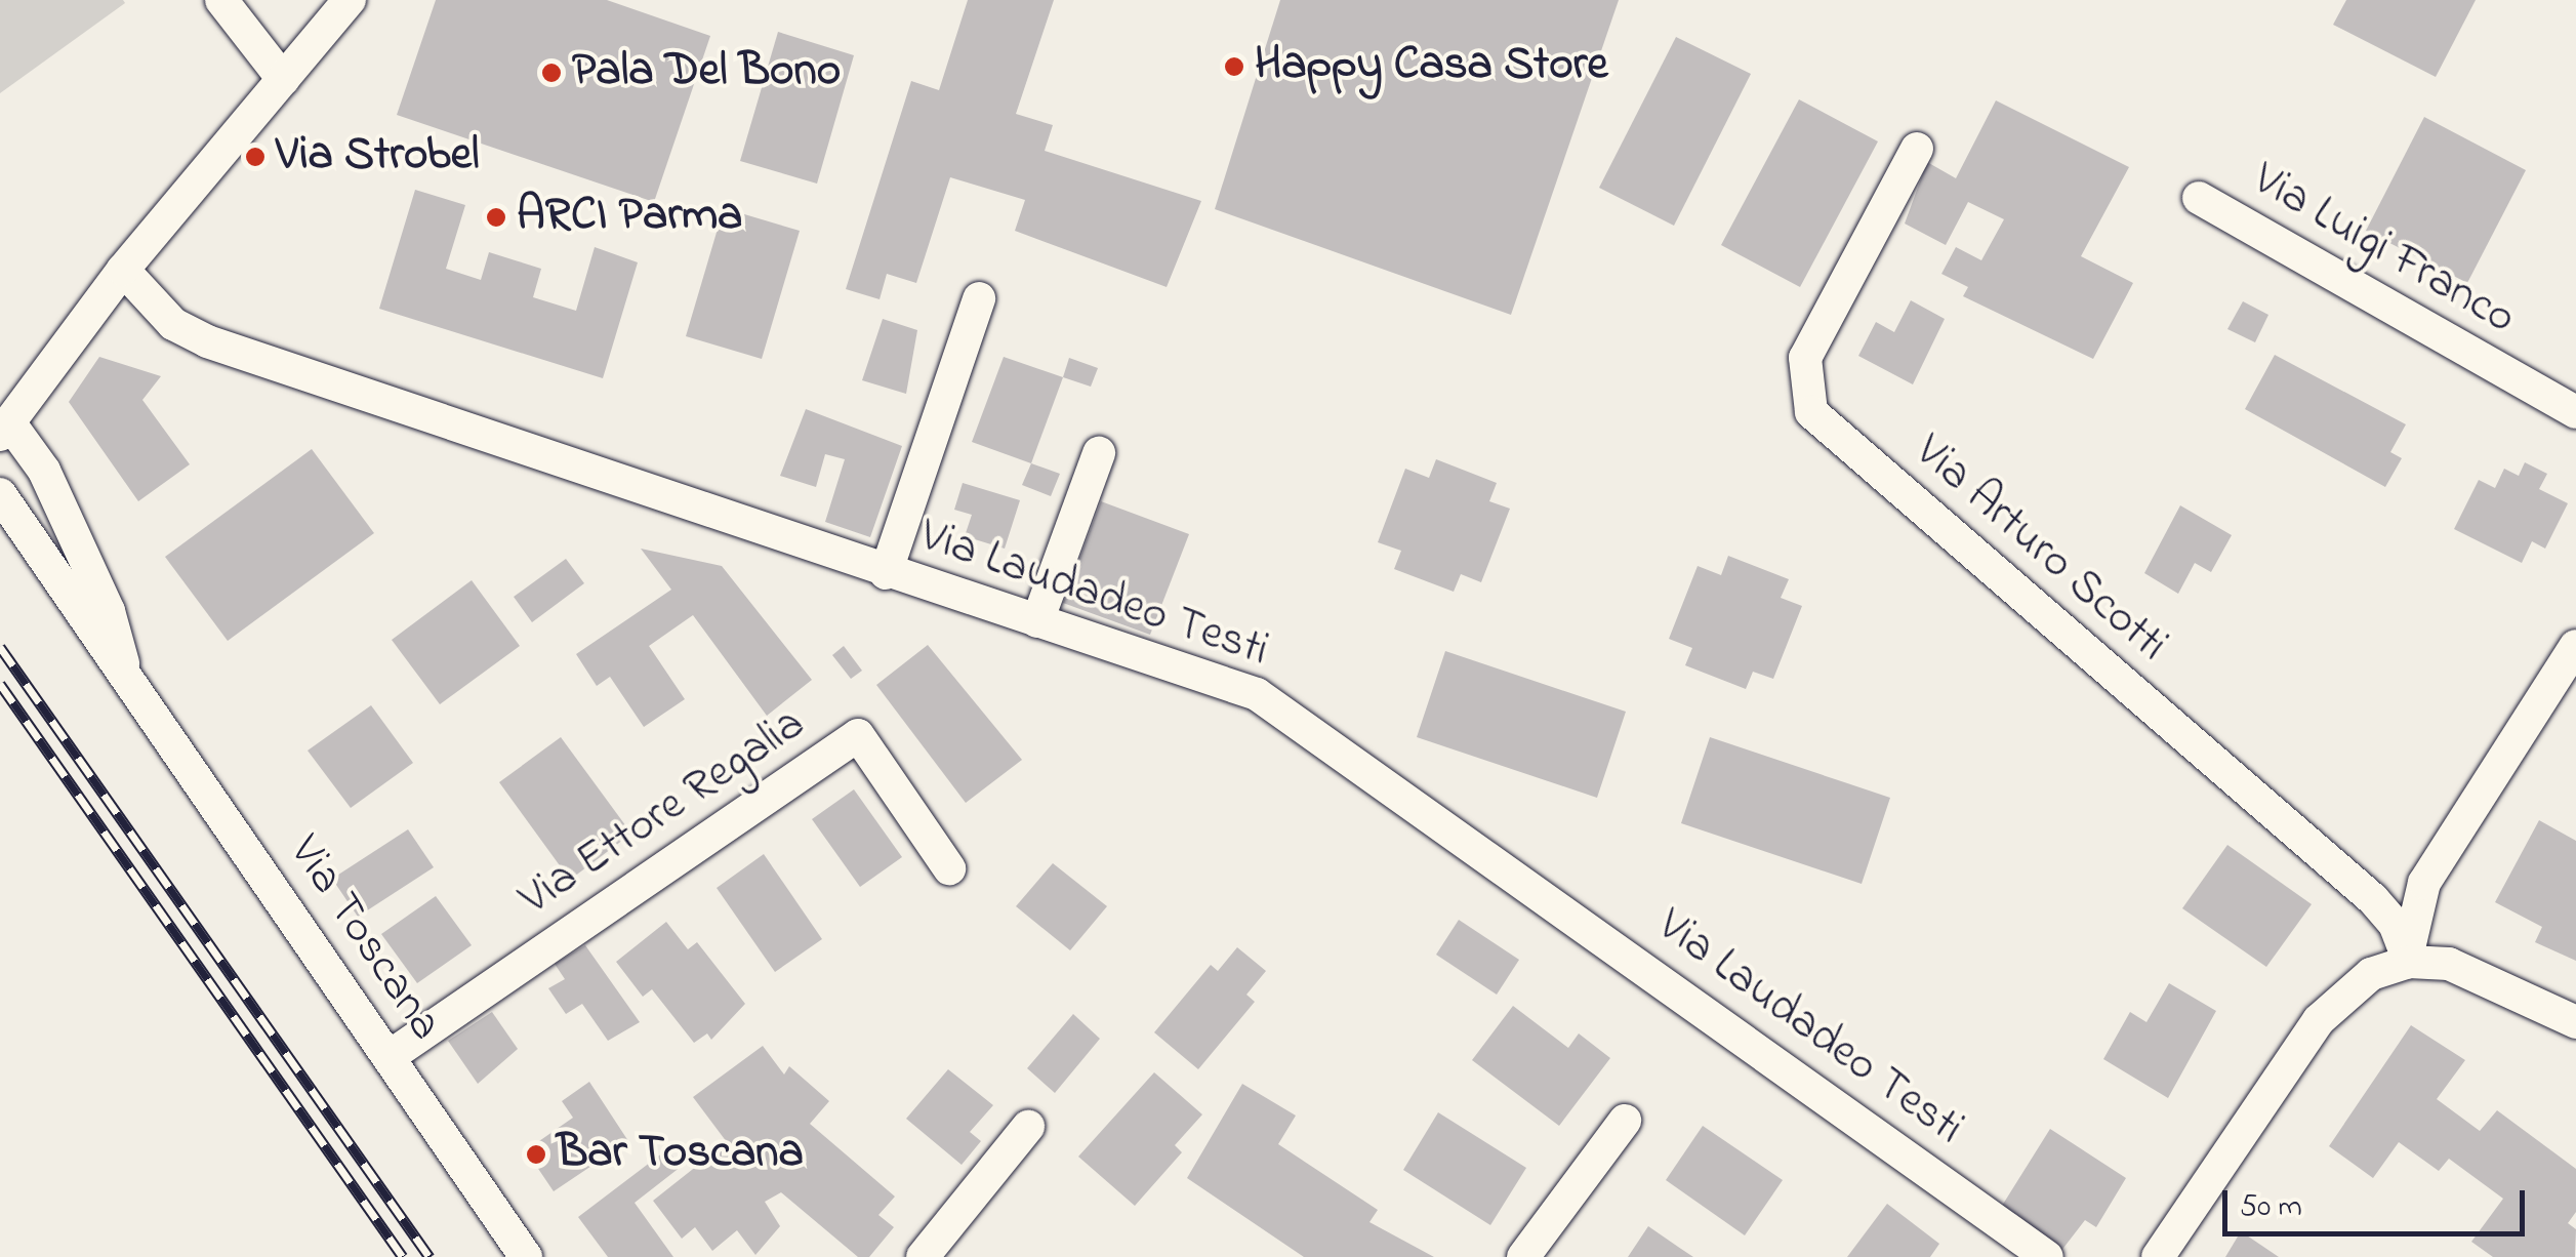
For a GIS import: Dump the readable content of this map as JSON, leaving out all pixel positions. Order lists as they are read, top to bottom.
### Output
{
  "streets": {
    "street": [
      "Via Luigi Franco",
      "Via Arturo Scotti",
      "Via Laudadeo Testi",
      "Via Ettore Regalia",
      "Via Toscana"
    ]
  },
  "crossings": [
    ["Via Ettore Regalia", "Via Toscana"]
  ],
  "places": [
    "Happy Casa Store",
    "Pala Del Bono",
    "Via Strobel",
    "ARCI Parma",
    "Bar Toscana"
  ],
  "scale_bar": "50 m"
}
